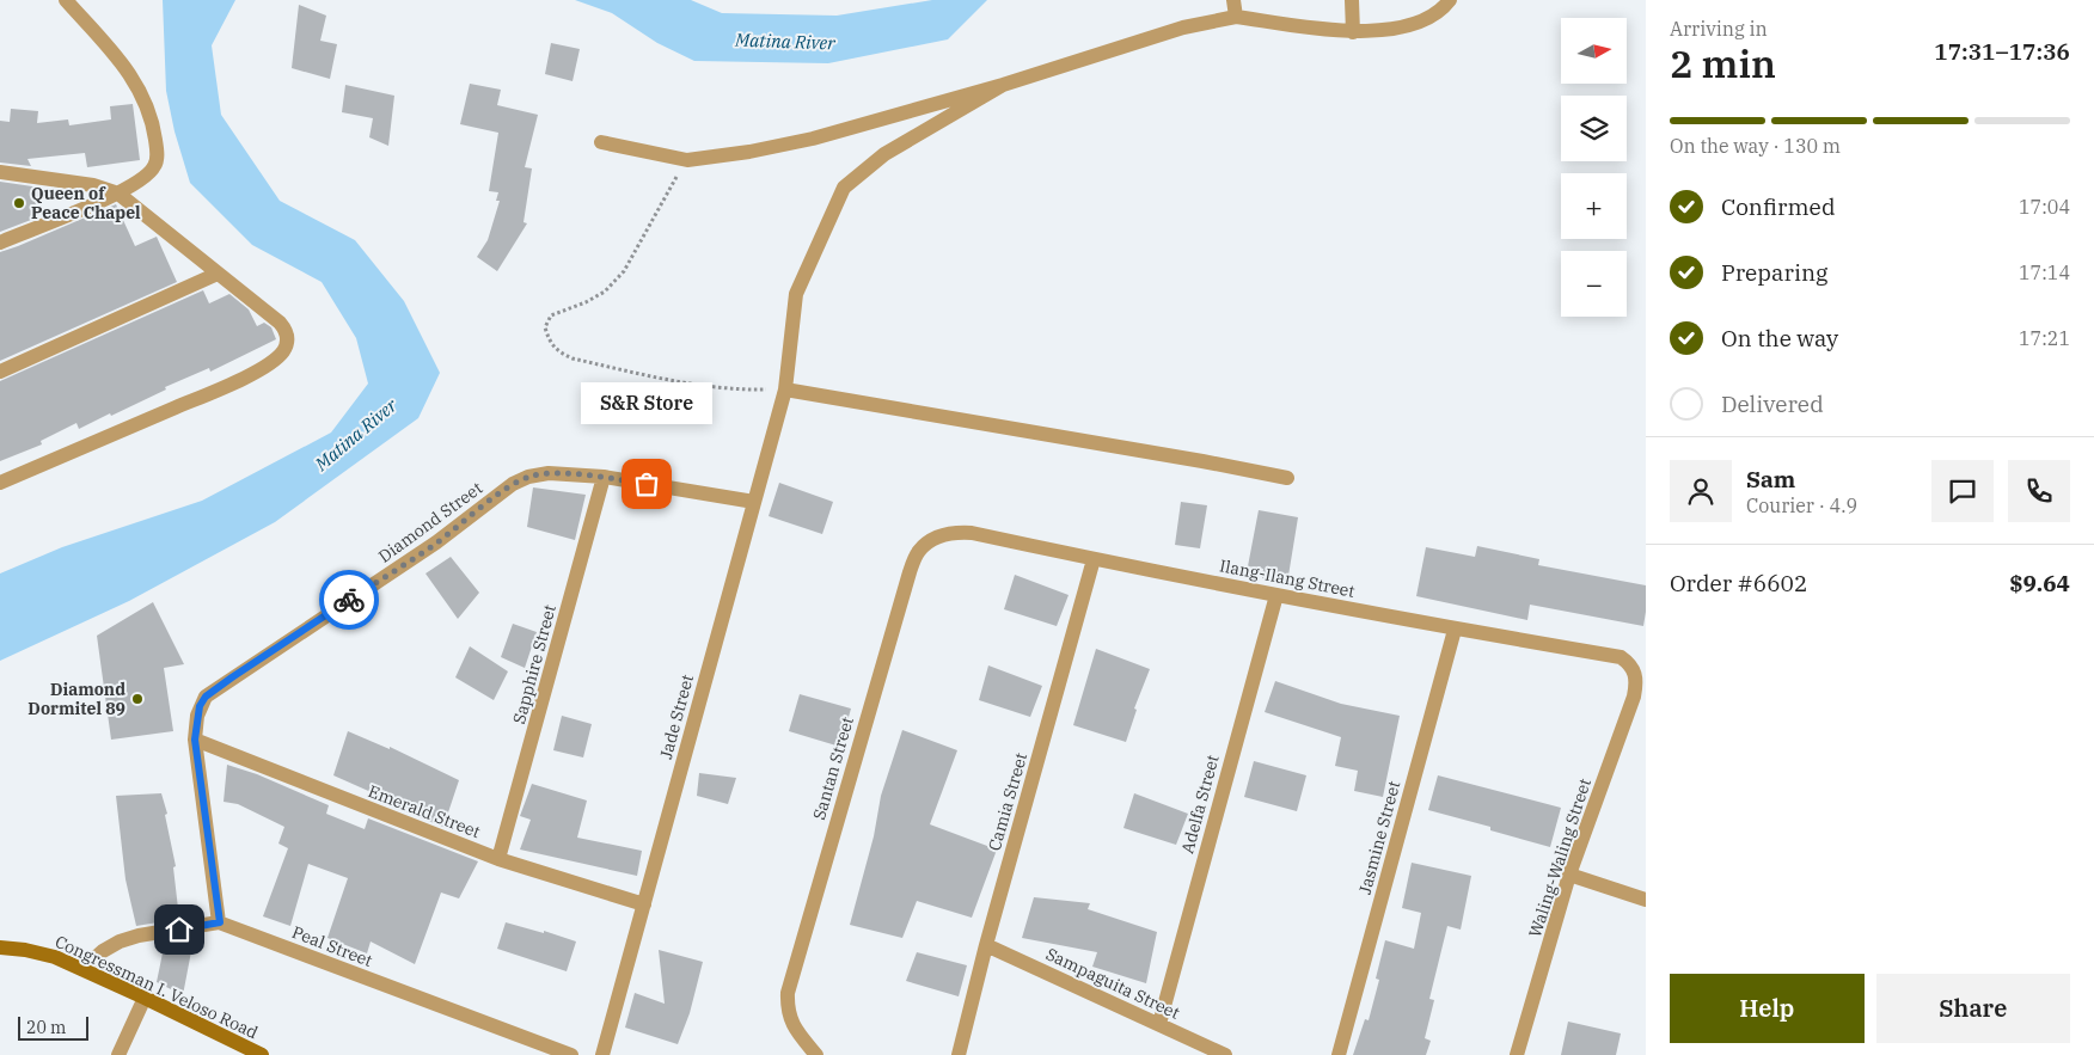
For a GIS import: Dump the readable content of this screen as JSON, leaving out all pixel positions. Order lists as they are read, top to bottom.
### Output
{
  "streets": {
    "main road": ["Congressman I. Veloso Road"],
    "street": [
      "Diamond Street",
      "Ilang-Ilang Street",
      "Sapphire Street",
      "Jade Street",
      "Santan Street",
      "Camia Street",
      "Adelfa Street",
      "Emerald Street",
      "Jasmine Street",
      "Waling-Waling Street",
      "Peal Street",
      "Sampaguita Street"
    ]
  },
  "crossings": [
    ["Diamond Street", "Sapphire Street"],
    ["Diamond Street", "Jade Street"],
    ["Diamond Street", "Emerald Street"],
    ["Diamond Street", "Peal Street"],
    ["Ilang-Ilang Street", "Santan Street"],
    ["Ilang-Ilang Street", "Camia Street"],
    ["Ilang-Ilang Street", "Adelfa Street"],
    ["Ilang-Ilang Street", "Jasmine Street"],
    ["Ilang-Ilang Street", "Waling-Waling Street"],
    ["Sapphire Street", "Emerald Street"],
    ["Jade Street", "Emerald Street"],
    ["Camia Street", "Sampaguita Street"],
    ["Adelfa Street", "Sampaguita Street"],
    ["Peal Street", "Congressman I. Veloso Road"]
  ],
  "water": ["Matina River"],
  "places": ["Queen of Peace Chapel", "S&R Store", "Diamond Dormitel 89"],
  "scale_bar": "20 m",
  "north": "right",
  "page": {
    "heading": ["2 min", "Arriving in", "17:31–17:36"],
    "panel": [
      "Sam",
      "Courier · 4.9",
      "Order #6602",
      "$9.64"
    ],
    "map_buttons": ["+", "−"],
    "bar": "On the way · 130 m",
    "list": [
      ["Confirmed", "17:04"],
      ["Preparing", "17:14"],
      ["On the way", "17:21"],
      "Delivered"
    ],
    "bubble": "S&R Store",
    "buttons": ["Help", "Share"],
    "scale": "20 m"
  }
}
